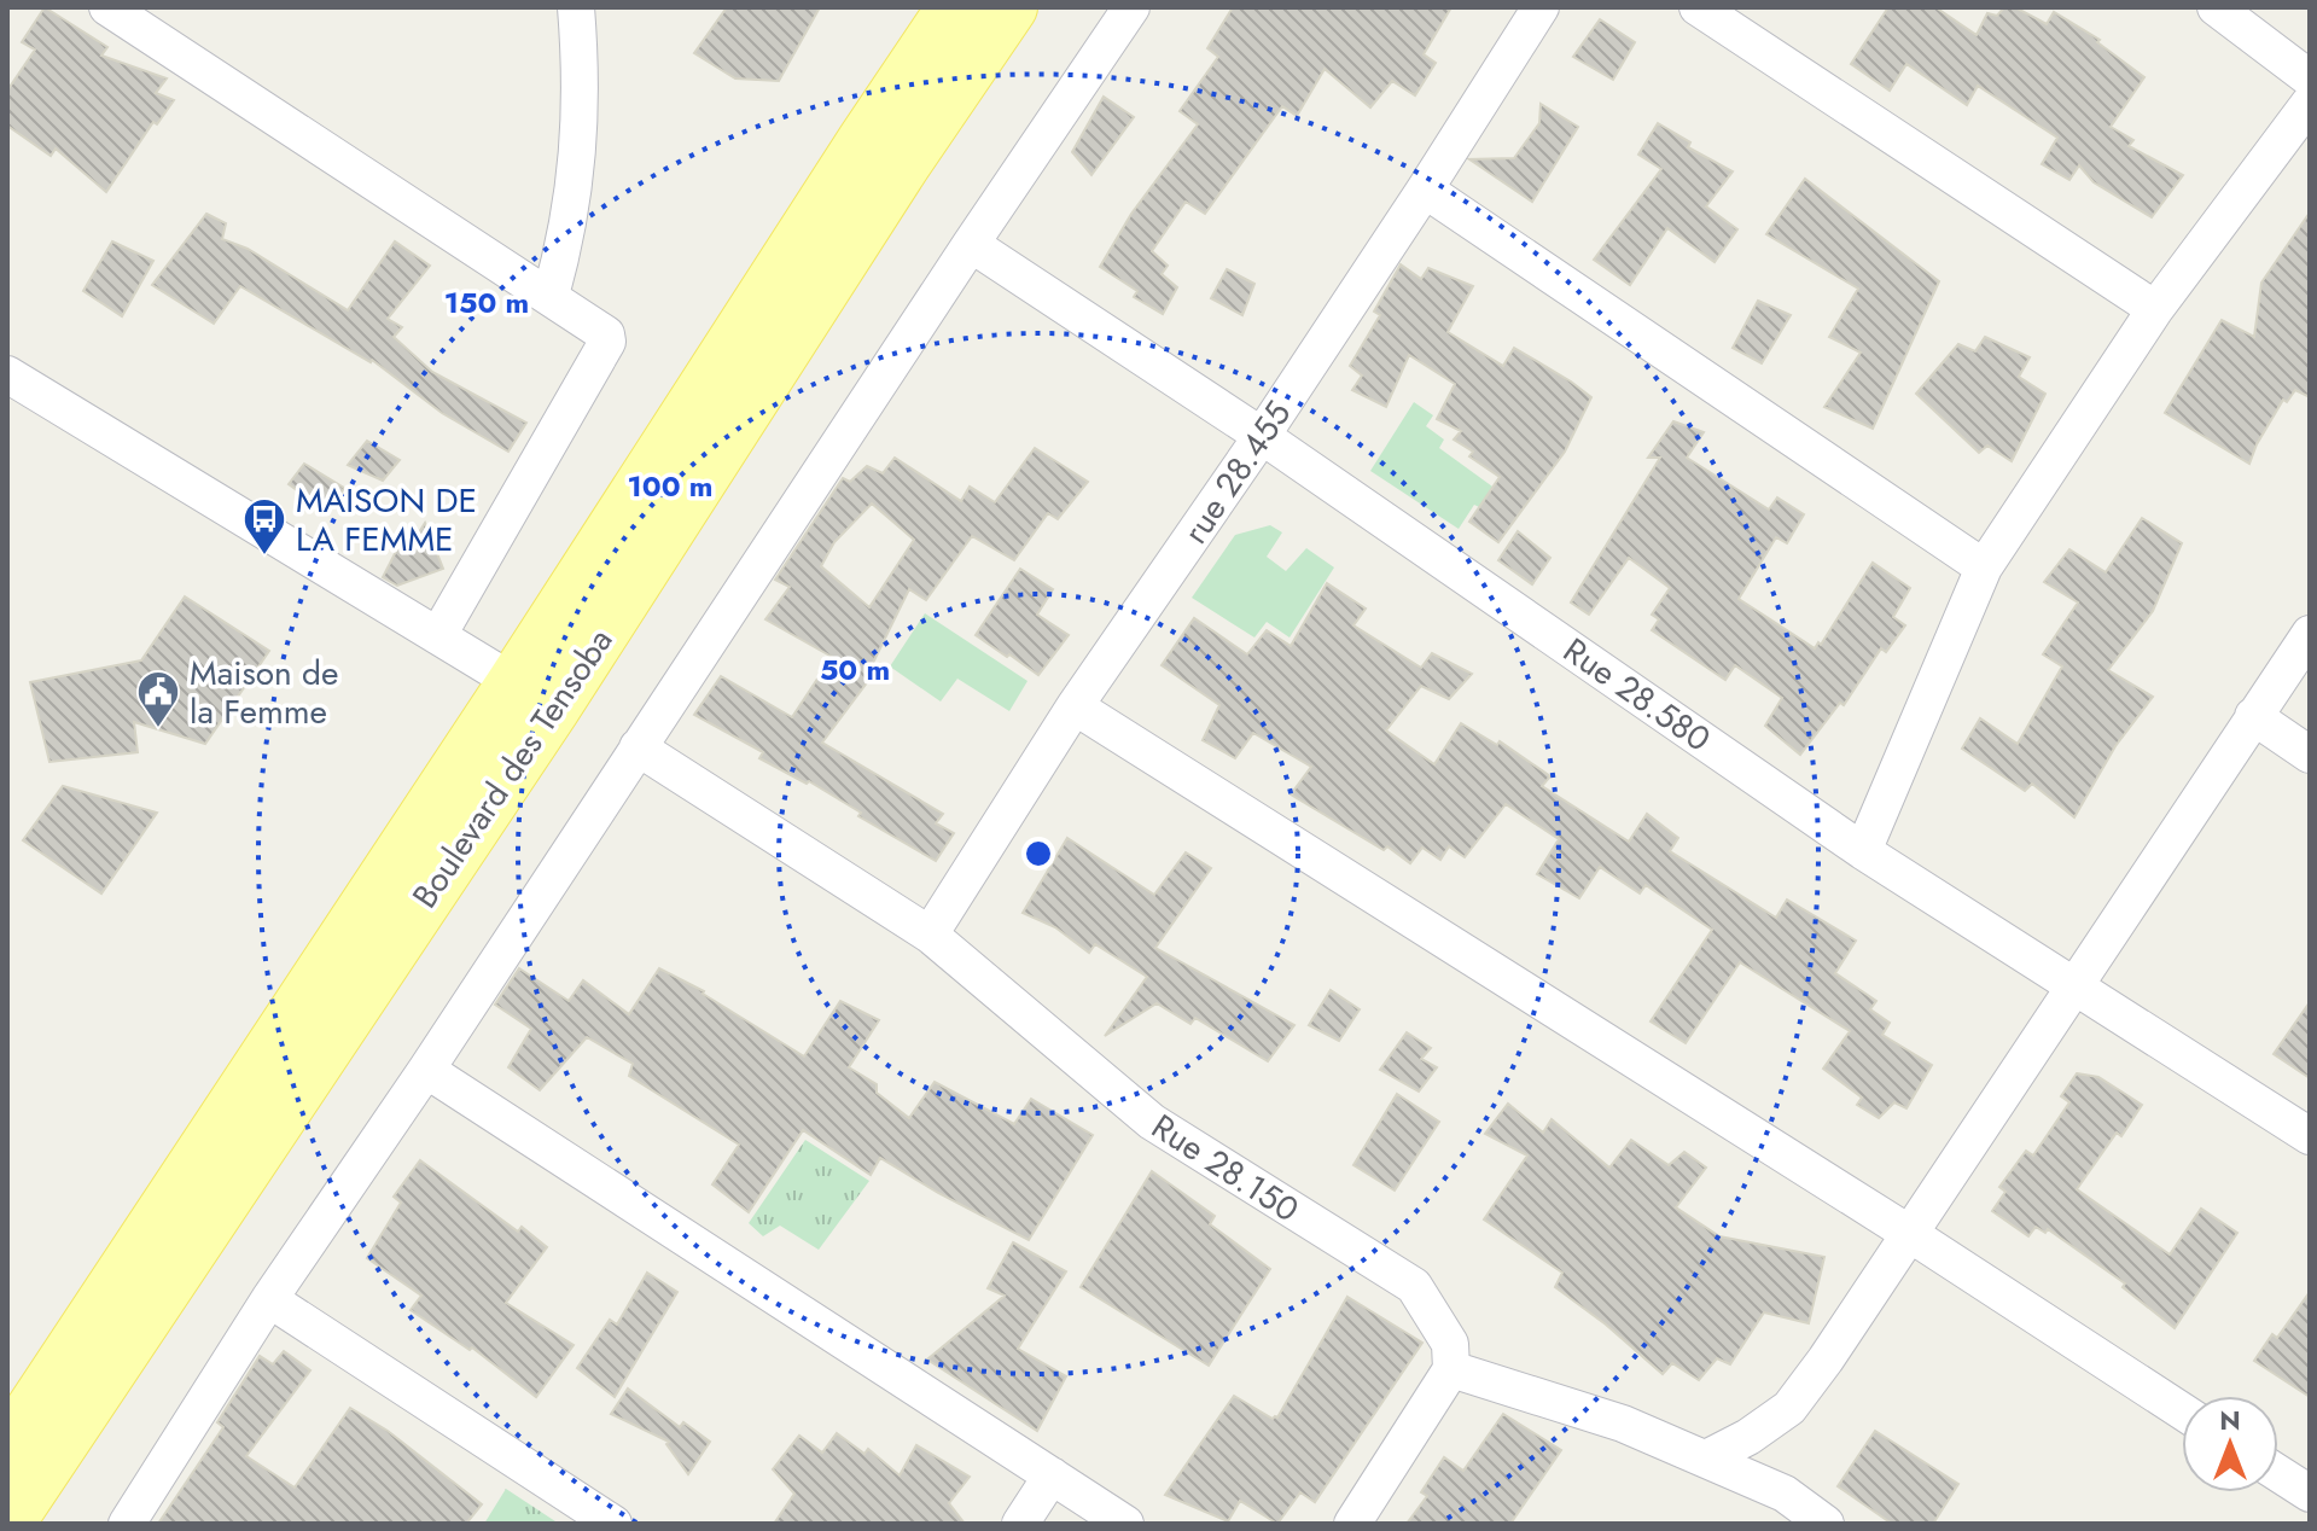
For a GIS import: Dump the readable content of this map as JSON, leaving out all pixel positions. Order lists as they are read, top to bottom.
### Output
{
  "streets": {
    "main road": ["Boulevard des Tensoba"],
    "street": ["rue 28.455", "Rue 28.580", "Rue 28.150"]
  },
  "crossings": [
    ["rue 28.455", "Rue 28.580"],
    ["rue 28.455", "Rue 28.150"]
  ],
  "places": {
    "bus stop": ["MAISON DE LA FEMME"],
    "public building": ["Maison de la Femme"]
  },
  "north": "top",
  "rings": ["150 m", "100 m", "50 m"]
}
